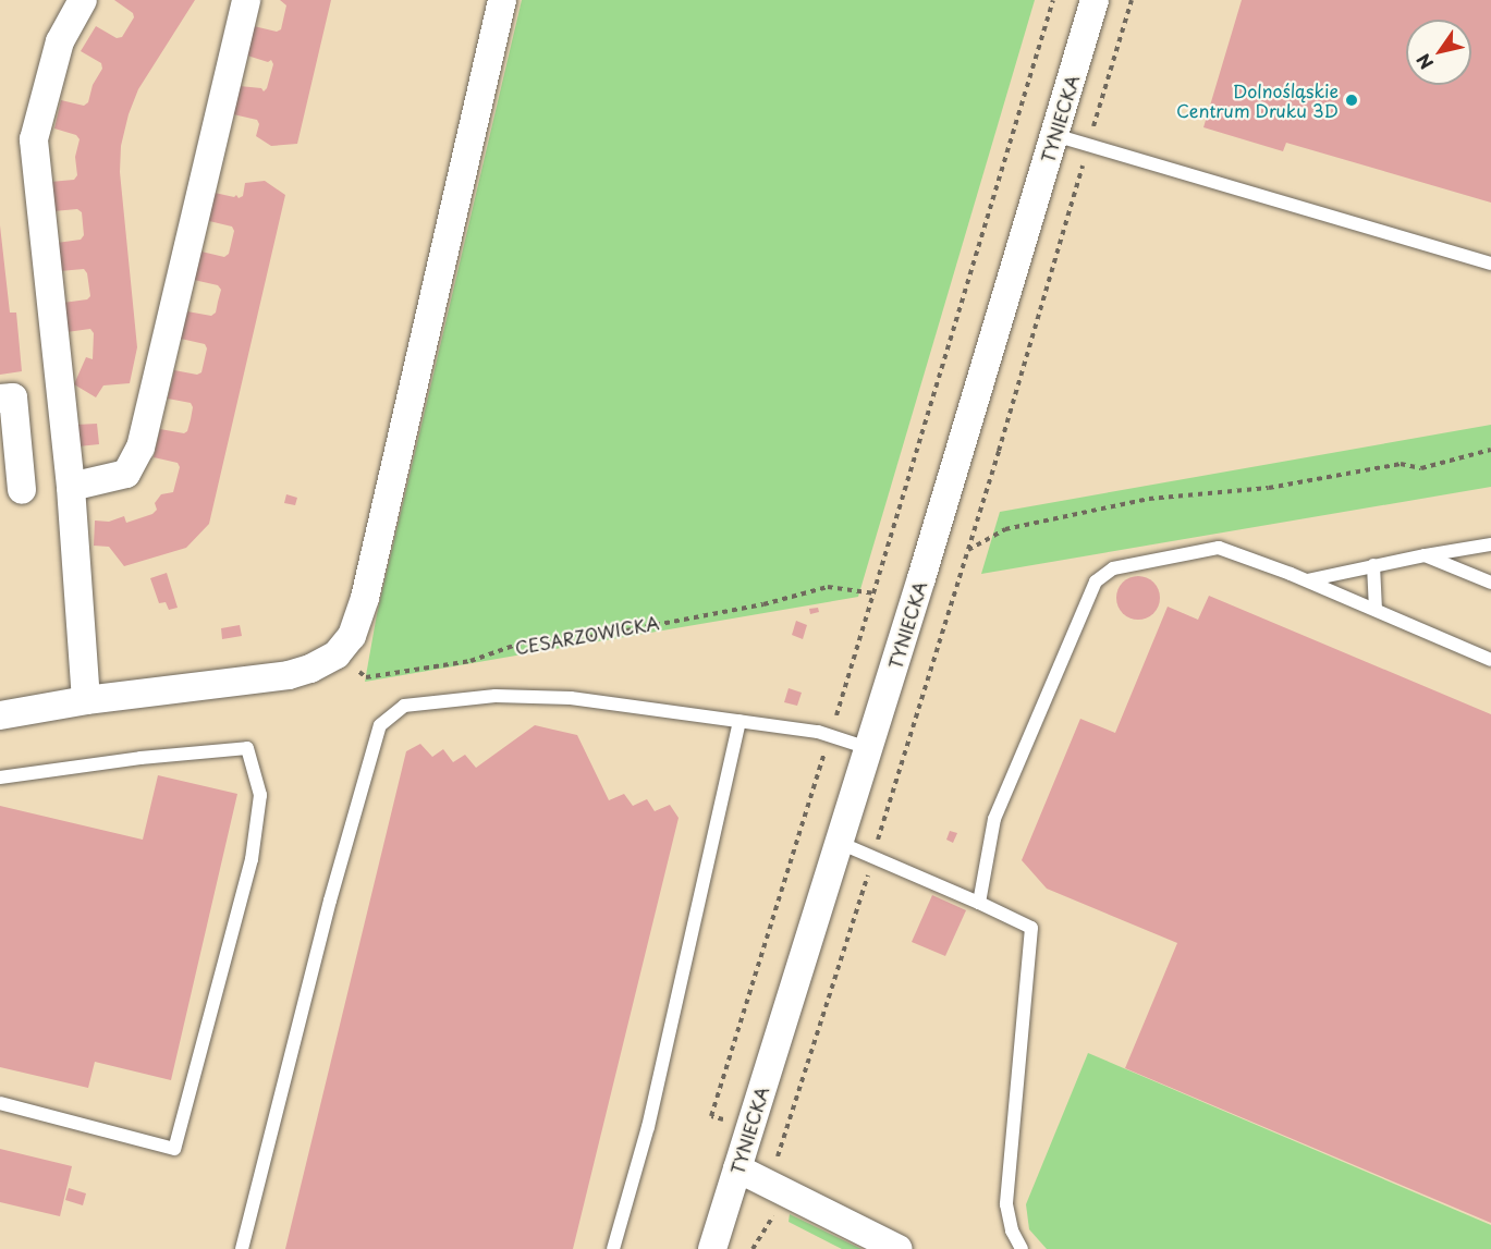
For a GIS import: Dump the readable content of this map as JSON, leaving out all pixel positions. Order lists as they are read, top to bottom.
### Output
{
  "streets": {
    "street": ["TYNIECKA"],
    "path": ["CESARZOWICKA"]
  },
  "places": ["Dolnośląskie Centrum Druku 3D"],
  "north": "bottom left"
}
